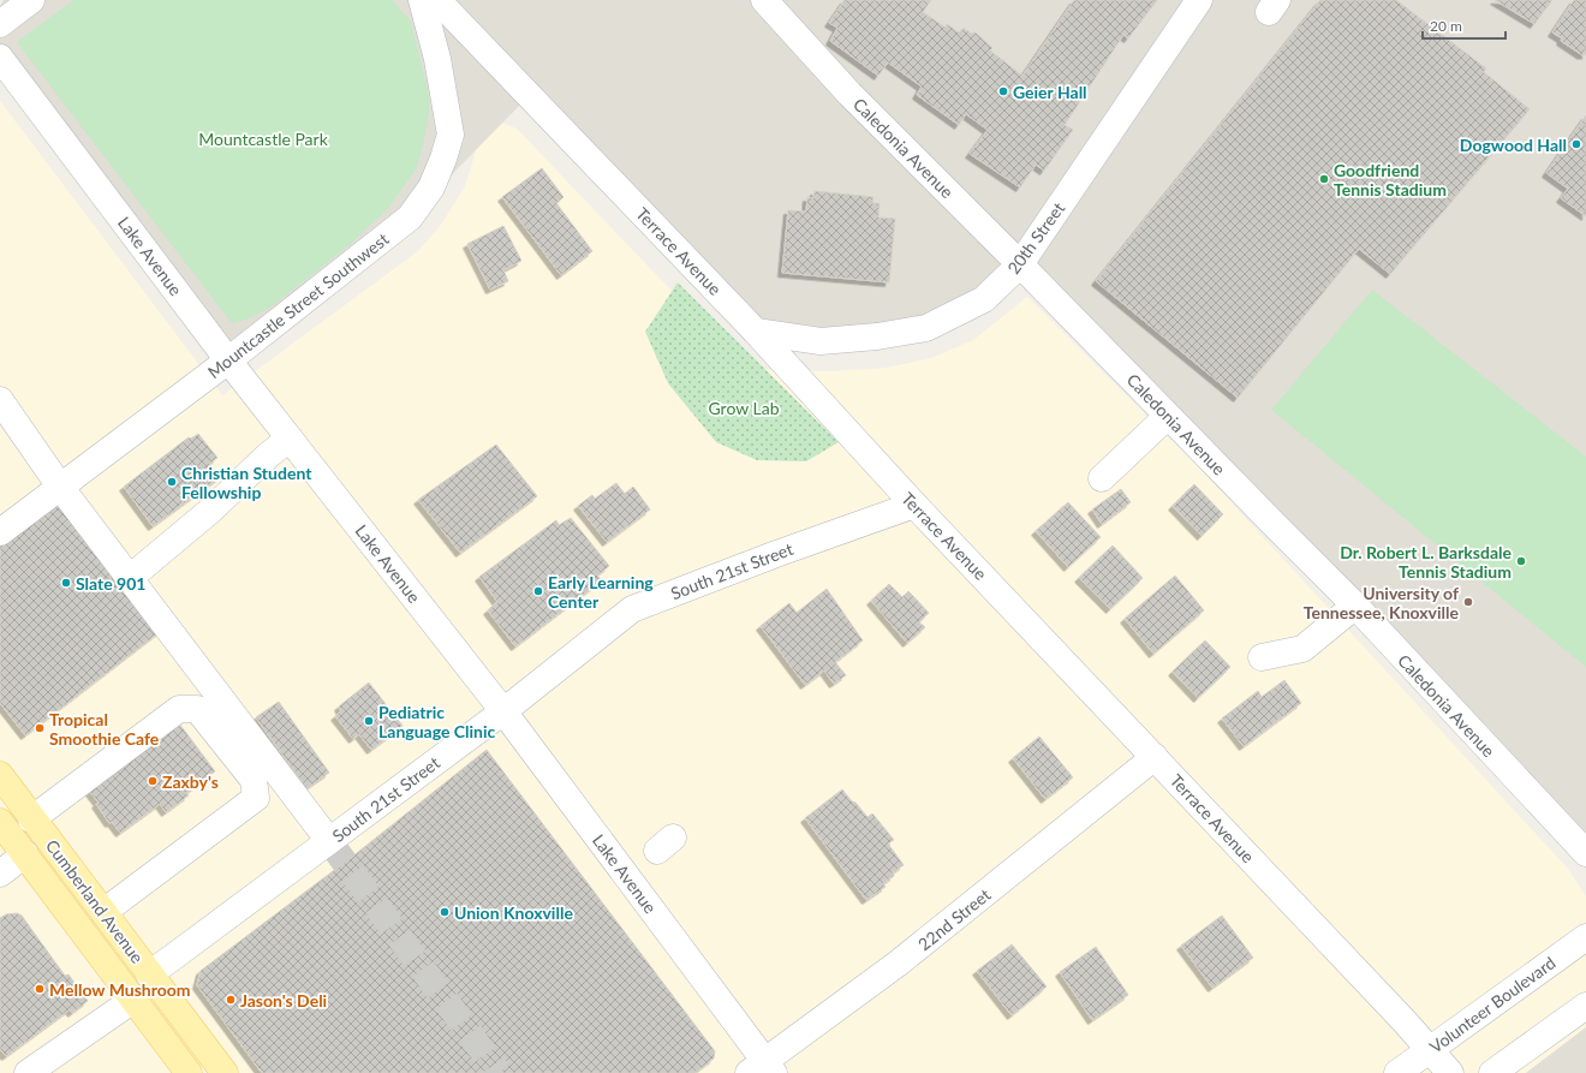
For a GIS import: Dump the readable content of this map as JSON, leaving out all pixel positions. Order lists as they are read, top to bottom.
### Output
{
  "streets": {
    "main road": ["Cumberland Avenue"],
    "street": [
      "Caledonia Avenue",
      "20th Street",
      "Terrace Avenue",
      "Lake Avenue",
      "Mountcastle Street Southwest",
      "South 21st Street",
      "22nd Street",
      "Volunteer Boulevard"
    ]
  },
  "crossings": [
    ["Caledonia Avenue", "20th Street"],
    ["20th Street", "Terrace Avenue"],
    ["Terrace Avenue", "South 21st Street"],
    ["Terrace Avenue", "22nd Street"],
    ["Terrace Avenue", "Volunteer Boulevard"],
    ["Lake Avenue", "Mountcastle Street Southwest"],
    ["Lake Avenue", "South 21st Street"],
    ["Lake Avenue", "22nd Street"],
    ["South 21st Street", "Cumberland Avenue"]
  ],
  "parks": ["Mountcastle Park", "Grow Lab"],
  "places": [
    "Geier Hall",
    "Dogwood Hall",
    "Goodfriend Tennis Stadium",
    "Christian Student Fellowship",
    "Dr. Robert L. Barksdale Tennis Stadium",
    "Slate 901",
    "Early Learning Center",
    "University of Tennessee, Knoxville",
    "Pediatric Language Clinic",
    "Tropical Smoothie Cafe",
    "Zaxby's",
    "Union Knoxville",
    "Mellow Mushroom",
    "Jason's Deli"
  ],
  "scale_bar": "20 m"
}
